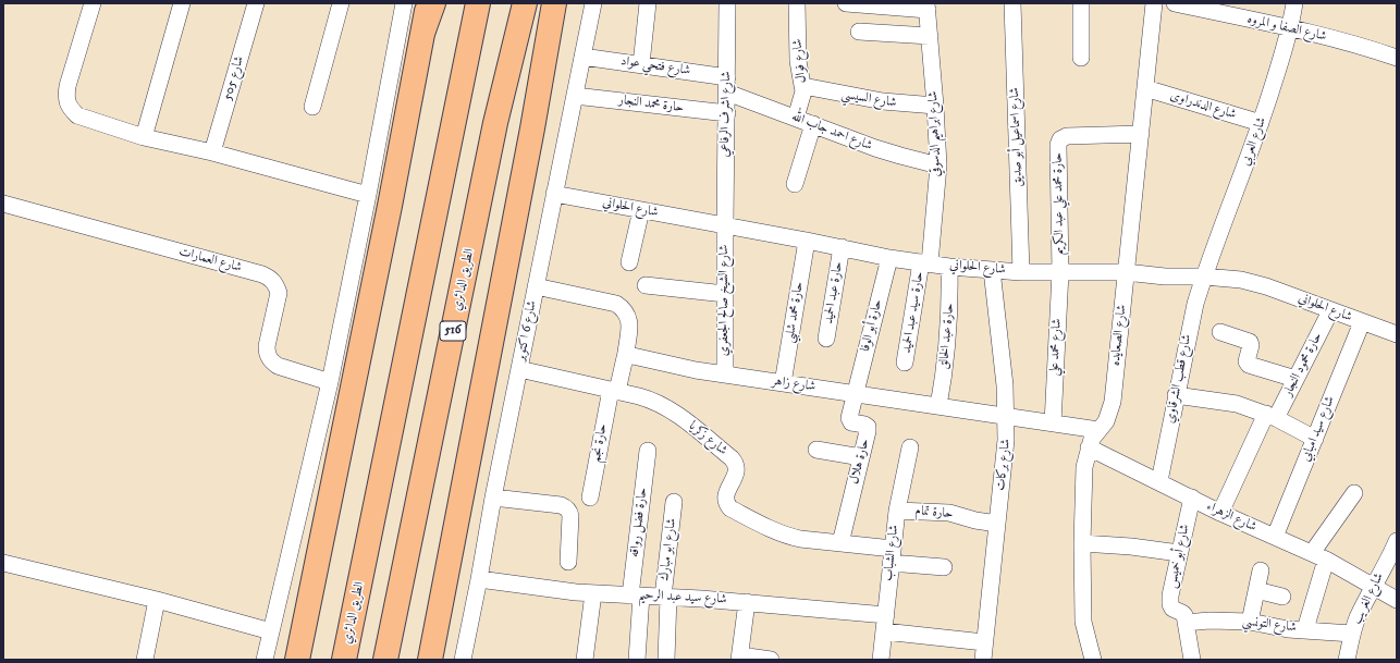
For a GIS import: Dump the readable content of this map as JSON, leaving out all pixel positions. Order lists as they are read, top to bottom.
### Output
{
  "streets": {
    "highway": ["الطريق الدائري", "516"],
    "street": [
      "شارع الصفا و المروه",
      "شارع فوال",
      "شارع فتحي عواد",
      "شارع 505",
      "شارع السيسي",
      "حارة محمد النجار",
      "شارع الدندراوى",
      "شارع اشرف الرفاعي",
      "شارع احمد جاب الله",
      "شارع ابراهيم الدسوقي",
      "شارع اسماعيل أبو صديق",
      "شارع العربي",
      "حارة محمد علي عبد الكريم",
      "شارع الحلواني",
      "شارع العمارات",
      "حارة عبد الحميد",
      "شارع الشيخ صالح الجعفري",
      "حارة محمد شلبي",
      "حارة سيد عبد الحميد",
      "حارة أبو الوفا",
      "شارع 6 اكتوبر",
      "شارع الصعايده",
      "حارة عبد الخالق",
      "شارع محمد علي",
      "حارة محمود النجار",
      "شارع قطب الشرقاوي",
      "شارع زاهر",
      "شارع سيد امبابي",
      "شارع زكريا",
      "حارة نجم",
      "حارة هلال",
      "شارع بركات",
      "حارة تمام",
      "شارع الزهراء",
      "حارة فضل رواقه",
      "شارع ابو مبارك",
      "شارع الشباب",
      "شارع أبو خميس",
      "شارع سيد عبد الرحيم",
      "شارع الغريب",
      "شارع التونسي"
    ]
  },
  "crossings": [
    ["شارع الصفا و المروه", "شارع العربي"],
    ["شارع فوال", "شارع السيسي"],
    ["شارع فوال", "شارع احمد جاب الله"],
    ["شارع فتحي عواد", "شارع اشرف الرفاعي"],
    ["شارع فتحي عواد", "شارع احمد جاب الله"],
    ["شارع فتحي عواد", "شارع 6 اكتوبر"],
    ["شارع السيسي", "شارع ابراهيم الدسوقي"],
    ["حارة محمد النجار", "شارع اشرف الرفاعي"],
    ["حارة محمد النجار", "شارع 6 اكتوبر"],
    ["شارع الدندراوى", "شارع العربي"],
    ["شارع الدندراوى", "شارع الصعايده"],
    ["شارع اشرف الرفاعي", "شارع احمد جاب الله"],
    ["شارع اشرف الرفاعي", "شارع الحلواني"],
    ["شارع اشرف الرفاعي", "شارع الشيخ صالح الجعفري"],
    ["شارع احمد جاب الله", "شارع ابراهيم الدسوقي"],
    ["شارع ابراهيم الدسوقي", "شارع الحلواني"],
    ["شارع ابراهيم الدسوقي", "حارة سيد عبد الحميد"],
    ["شارع اسماعيل أبو صديق", "شارع الحلواني"],
    ["شارع العربي", "شارع الحلواني"],
    ["شارع العربي", "شارع قطب الشرقاوي"],
    ["حارة محمد علي عبد الكريم", "شارع الحلواني"],
    ["حارة محمد علي عبد الكريم", "شارع الصعايده"],
    ["حارة محمد علي عبد الكريم", "شارع محمد علي"],
    ["شارع الحلواني", "حارة عبد الحميد"],
    ["شارع الحلواني", "شارع الشيخ صالح الجعفري"],
    ["شارع الحلواني", "حارة محمد شلبي"],
    ["شارع الحلواني", "حارة سيد عبد الحميد"],
    ["شارع الحلواني", "حارة أبو الوفا"],
    ["شارع الحلواني", "شارع 6 اكتوبر"],
    ["شارع الحلواني", "شارع الصعايده"],
    ["شارع الحلواني", "حارة عبد الخالق"],
    ["شارع الحلواني", "شارع محمد علي"],
    ["شارع الحلواني", "حارة محمود النجار"],
    ["شارع الحلواني", "شارع قطب الشرقاوي"],
    ["شارع الحلواني", "شارع سيد امبابي"],
    ["شارع الحلواني", "شارع بركات"],
    ["شارع الشيخ صالح الجعفري", "شارع زاهر"],
    ["حارة محمد شلبي", "شارع زاهر"],
    ["حارة أبو الوفا", "شارع زاهر"],
    ["حارة أبو الوفا", "حارة هلال"],
    ["شارع 6 اكتوبر", "شارع زكريا"],
    ["شارع 6 اكتوبر", "شارع سيد عبد الرحيم"],
    ["شارع الصعايده", "شارع زاهر"],
    ["شارع الصعايده", "شارع الزهراء"],
    ["حارة عبد الخالق", "شارع زاهر"],
    ["شارع محمد علي", "شارع زاهر"],
    ["حارة محمود النجار", "شارع الزهراء"],
    ["شارع قطب الشرقاوي", "شارع الزهراء"],
    ["شارع زاهر", "حارة نجم"],
    ["شارع زاهر", "حارة هلال"],
    ["شارع زاهر", "شارع بركات"],
    ["شارع سيد امبابي", "شارع الزهراء"],
    ["شارع زكريا", "حارة نجم"],
    ["شارع زكريا", "حارة هلال"],
    ["شارع زكريا", "شارع الشباب"],
    ["شارع بركات", "حارة تمام"],
    ["حارة تمام", "شارع الشباب"],
    ["شارع الزهراء", "شارع أبو خميس"],
    ["شارع الزهراء", "شارع الغريب"],
    ["حارة فضل رواقه", "شارع سيد عبد الرحيم"],
    ["شارع ابو مبارك", "شارع سيد عبد الرحيم"],
    ["شارع الشباب", "شارع سيد عبد الرحيم"],
    ["شارع أبو خميس", "شارع التونسي"],
    ["شارع الغريب", "شارع التونسي"]
  ]
}
